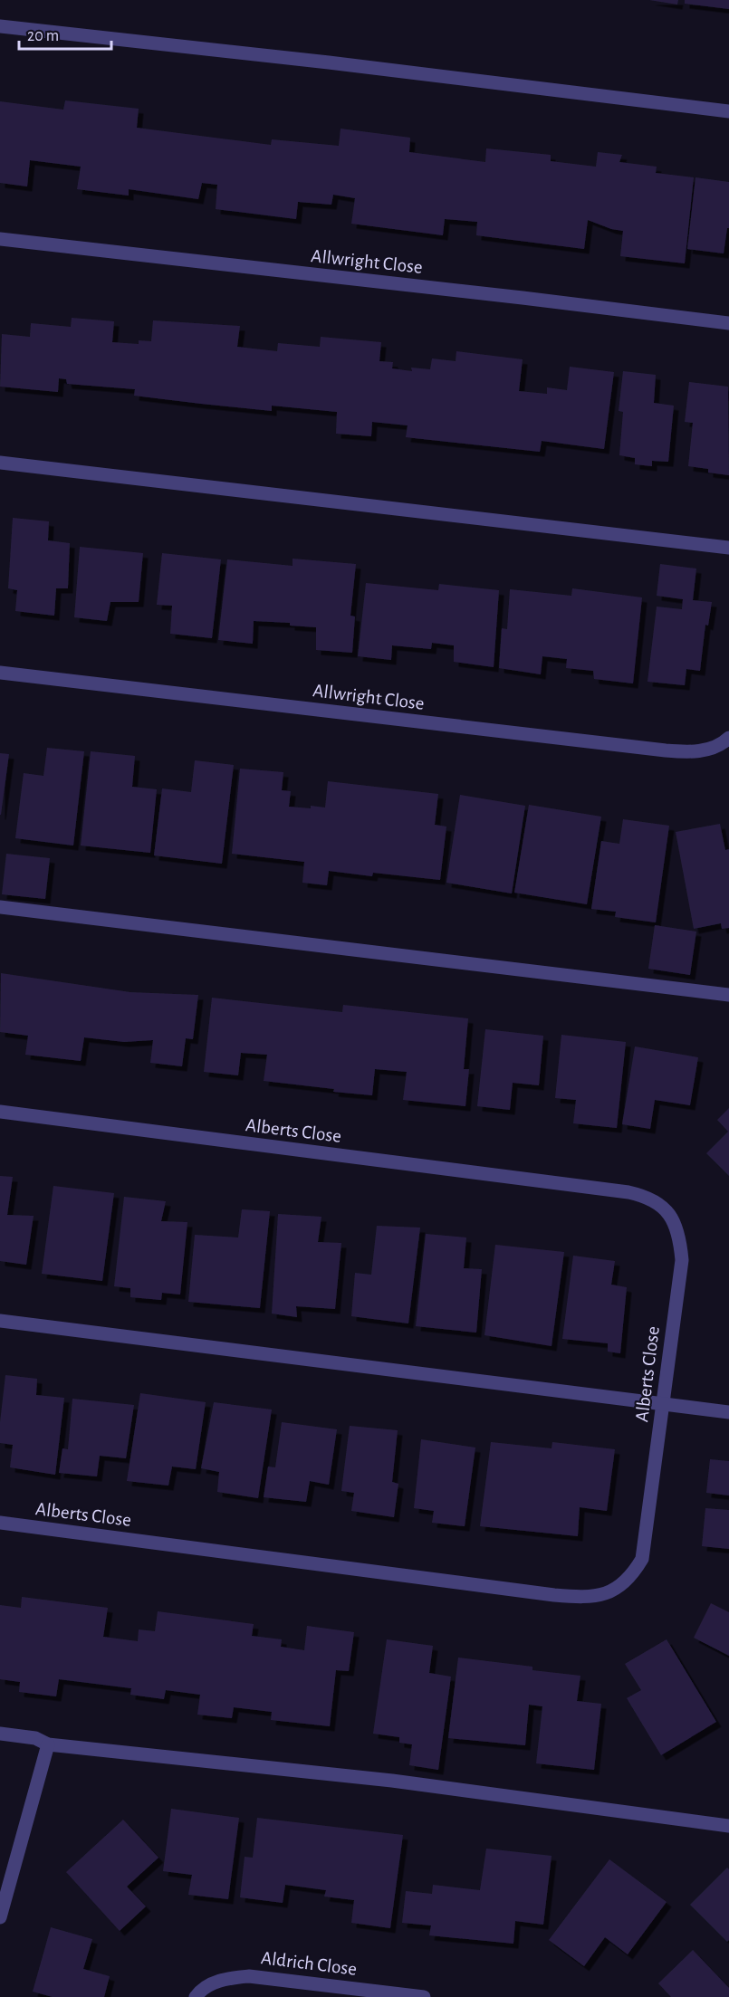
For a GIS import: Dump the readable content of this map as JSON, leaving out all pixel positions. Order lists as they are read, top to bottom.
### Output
{
  "streets": {
    "street": ["Allwright Close", "Alberts Close", "Aldrich Close"]
  },
  "scale_bar": "20 m"
}
